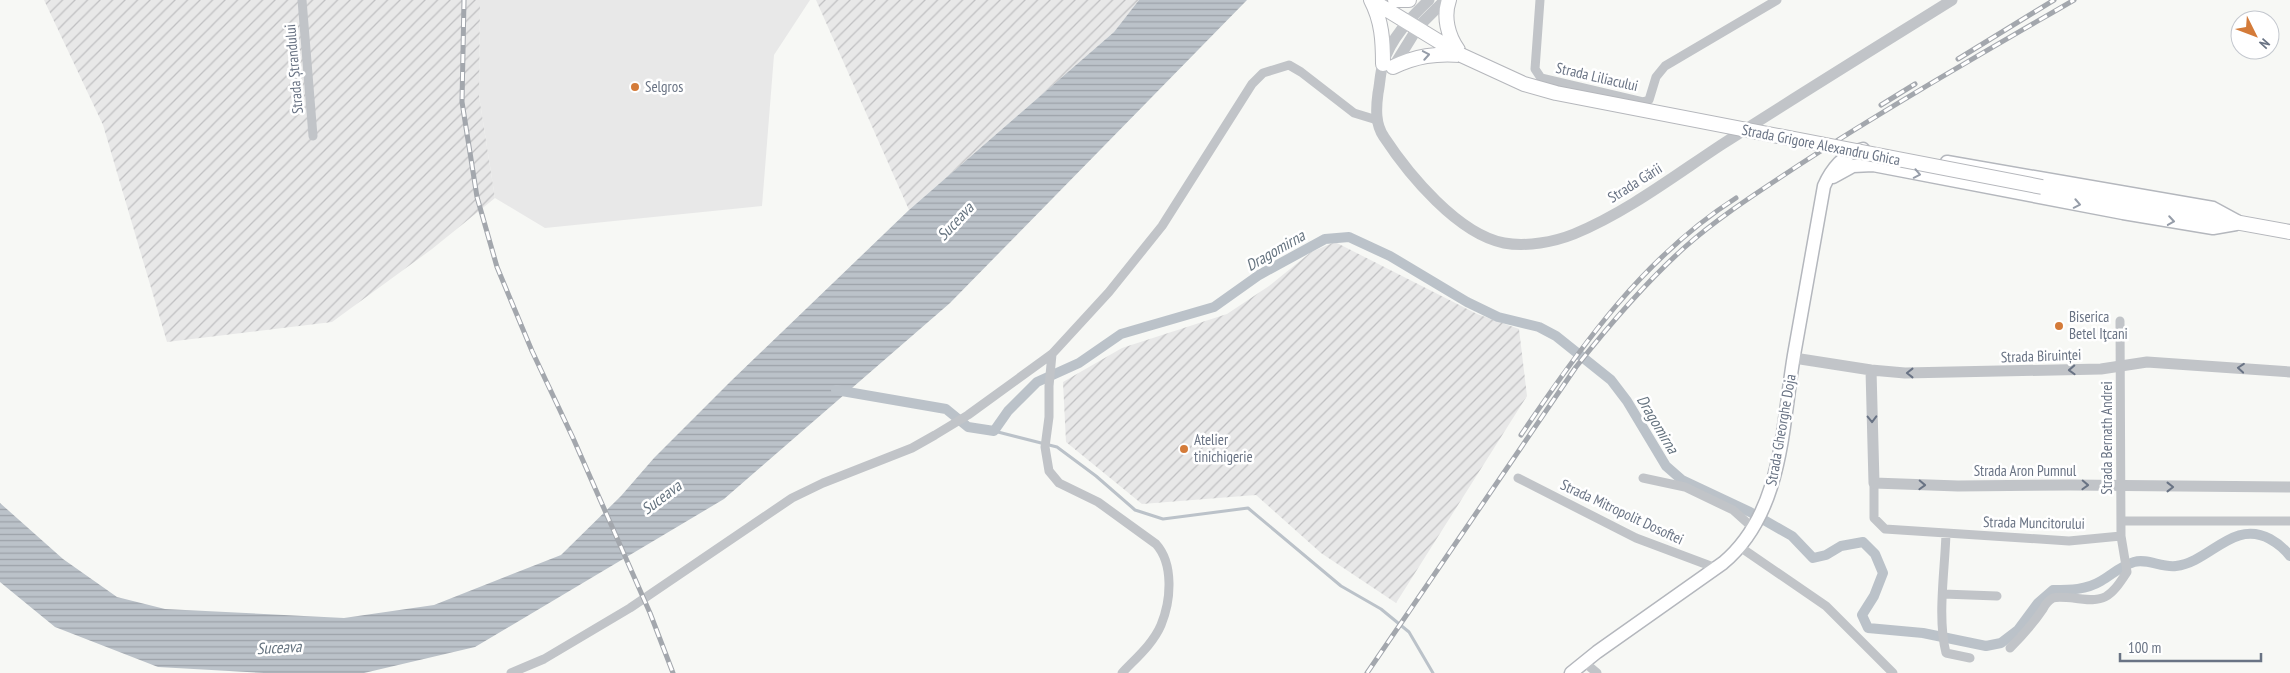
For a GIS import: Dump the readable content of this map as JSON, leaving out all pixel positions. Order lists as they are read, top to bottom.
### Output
{
  "streets": {
    "main road": ["Strada Grigore Alexandru Ghica", "Strada Gheorghe Doja"],
    "street": [
      "Strada Ștrandului",
      "Strada Liliacului",
      "Strada Gării",
      "Strada Biruinței",
      "Strada Bernath Andrei",
      "Strada Aron Pumnul",
      "Strada Mitropolit Dosoftei",
      "Strada Muncitorului"
    ]
  },
  "crossings": [
    ["Strada Grigore Alexandru Ghica", "Strada Gării"],
    ["Strada Biruinței", "Strada Gheorghe Doja"],
    ["Strada Biruinței", "Strada Bernath Andrei"],
    ["Strada Gheorghe Doja", "Strada Mitropolit Dosoftei"],
    ["Strada Bernath Andrei", "Strada Aron Pumnul"],
    ["Strada Bernath Andrei", "Strada Muncitorului"],
    ["Strada Aron Pumnul", "Strada Muncitorului"]
  ],
  "one_way": ["Strada Biruinței"],
  "water": ["Suceava", "Dragomirna"],
  "places": ["Selgros", "Biserica Betel Iţcani", "Atelier tinichigerie"],
  "scale_bar": "100 m",
  "north": "bottom right"
}
